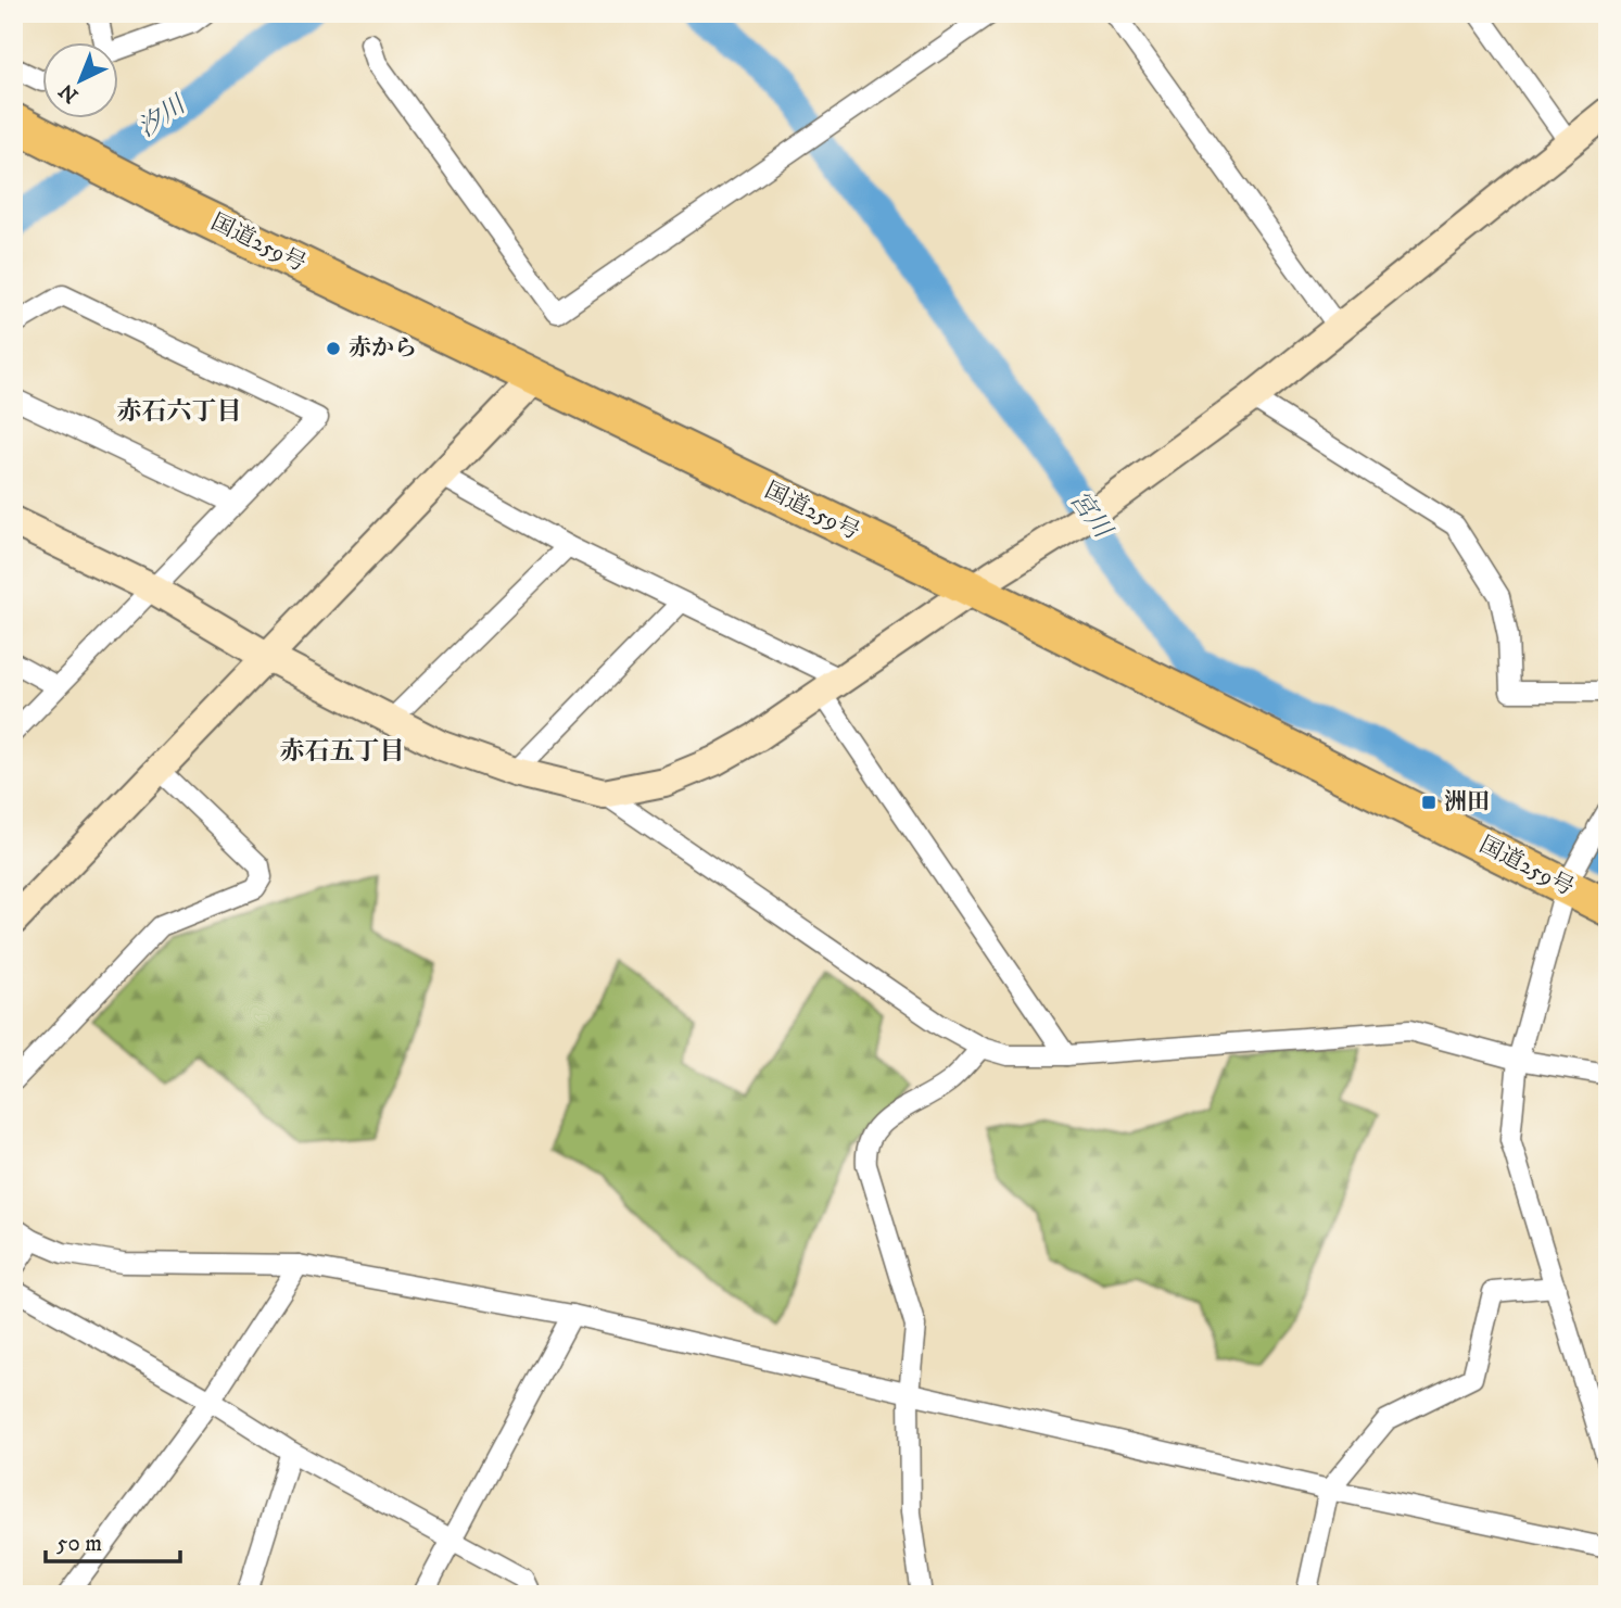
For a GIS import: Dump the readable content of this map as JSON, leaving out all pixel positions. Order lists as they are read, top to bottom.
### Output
{
  "streets": {
    "highway": ["国道259号"]
  },
  "districts": ["赤石六丁目", "赤石五丁目"],
  "water": ["汐川", "宮川"],
  "places": {
    "other": ["赤から"],
    "transit": ["洲田"]
  },
  "scale_bar": "50 m",
  "north": "bottom left"
}
